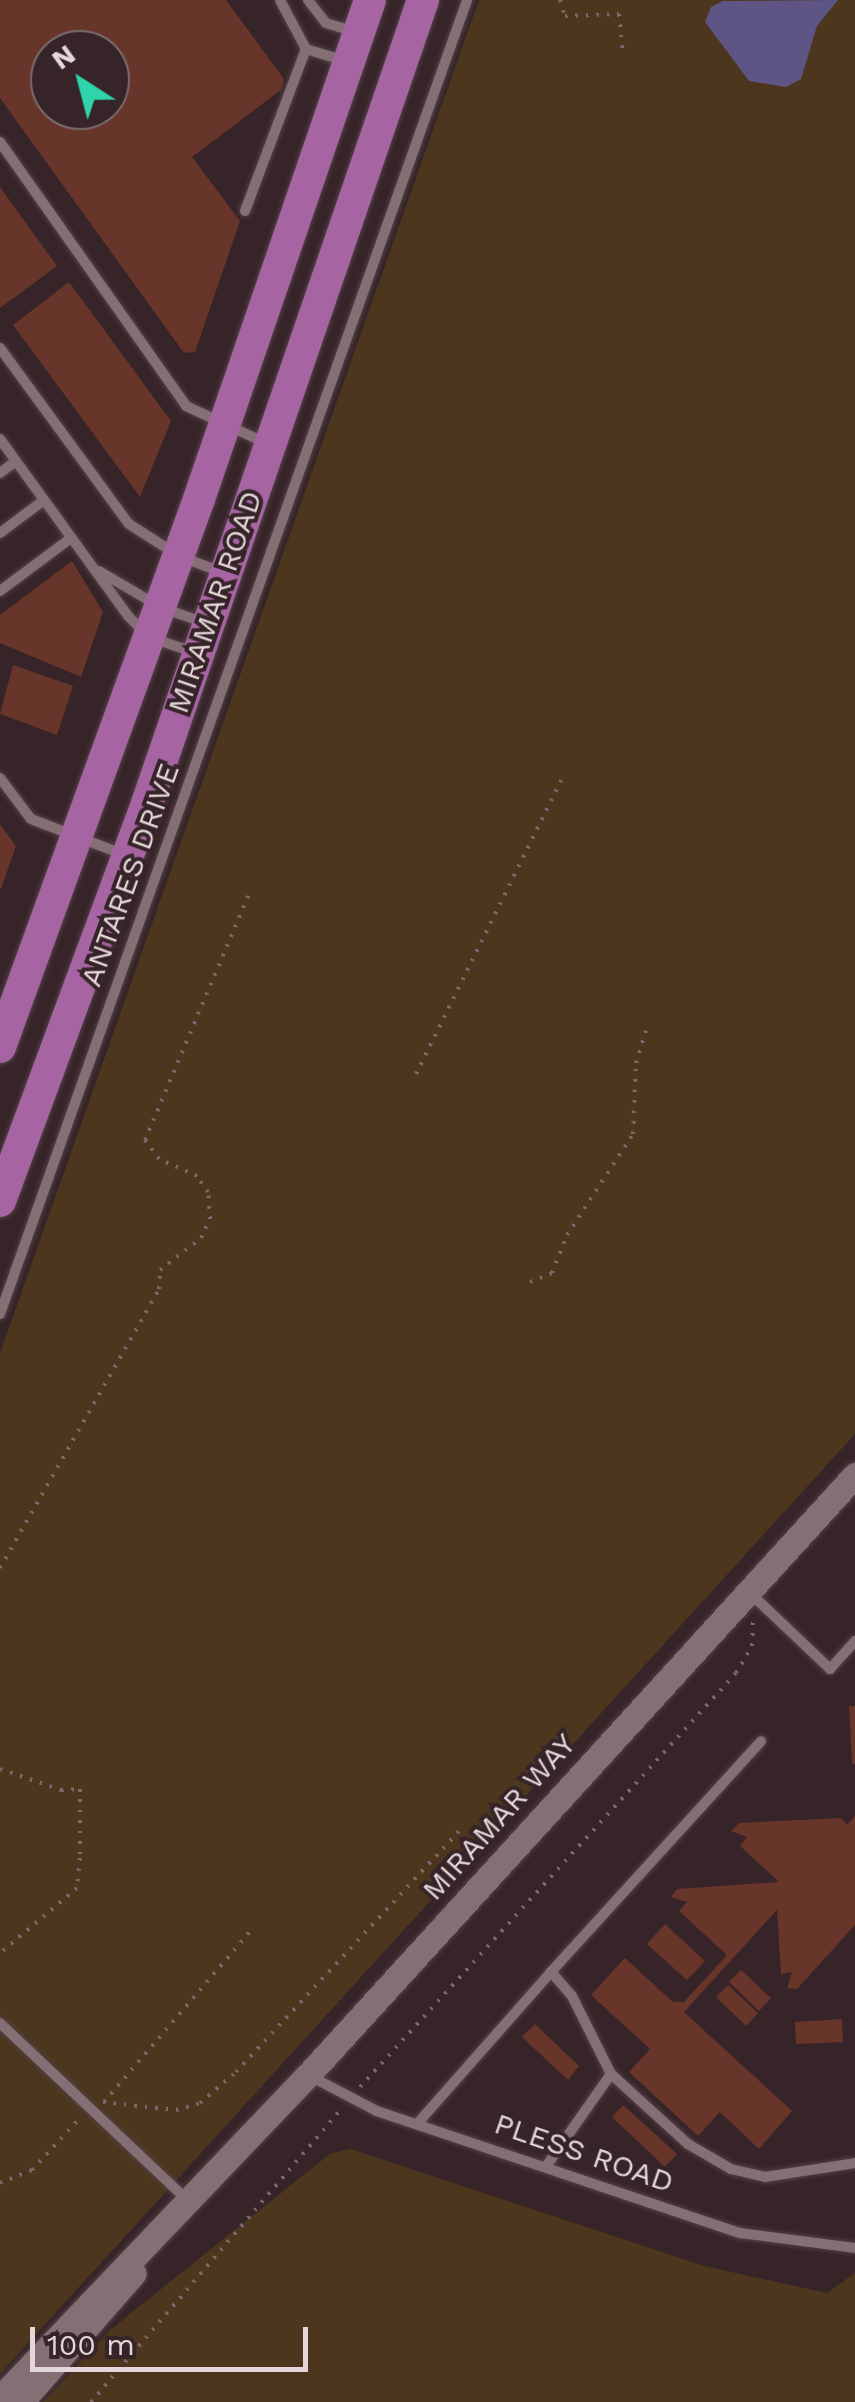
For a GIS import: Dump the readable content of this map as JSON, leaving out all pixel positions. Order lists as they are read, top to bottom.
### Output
{
  "streets": {
    "main road": ["MIRAMAR ROAD"],
    "street": ["MIRAMAR WAY"],
    "lane": ["ANTARES DRIVE", "PLESS ROAD"]
  },
  "crossings": [
    ["MIRAMAR WAY", "PLESS ROAD"]
  ],
  "scale_bar": "100 m",
  "north": "top left"
}
